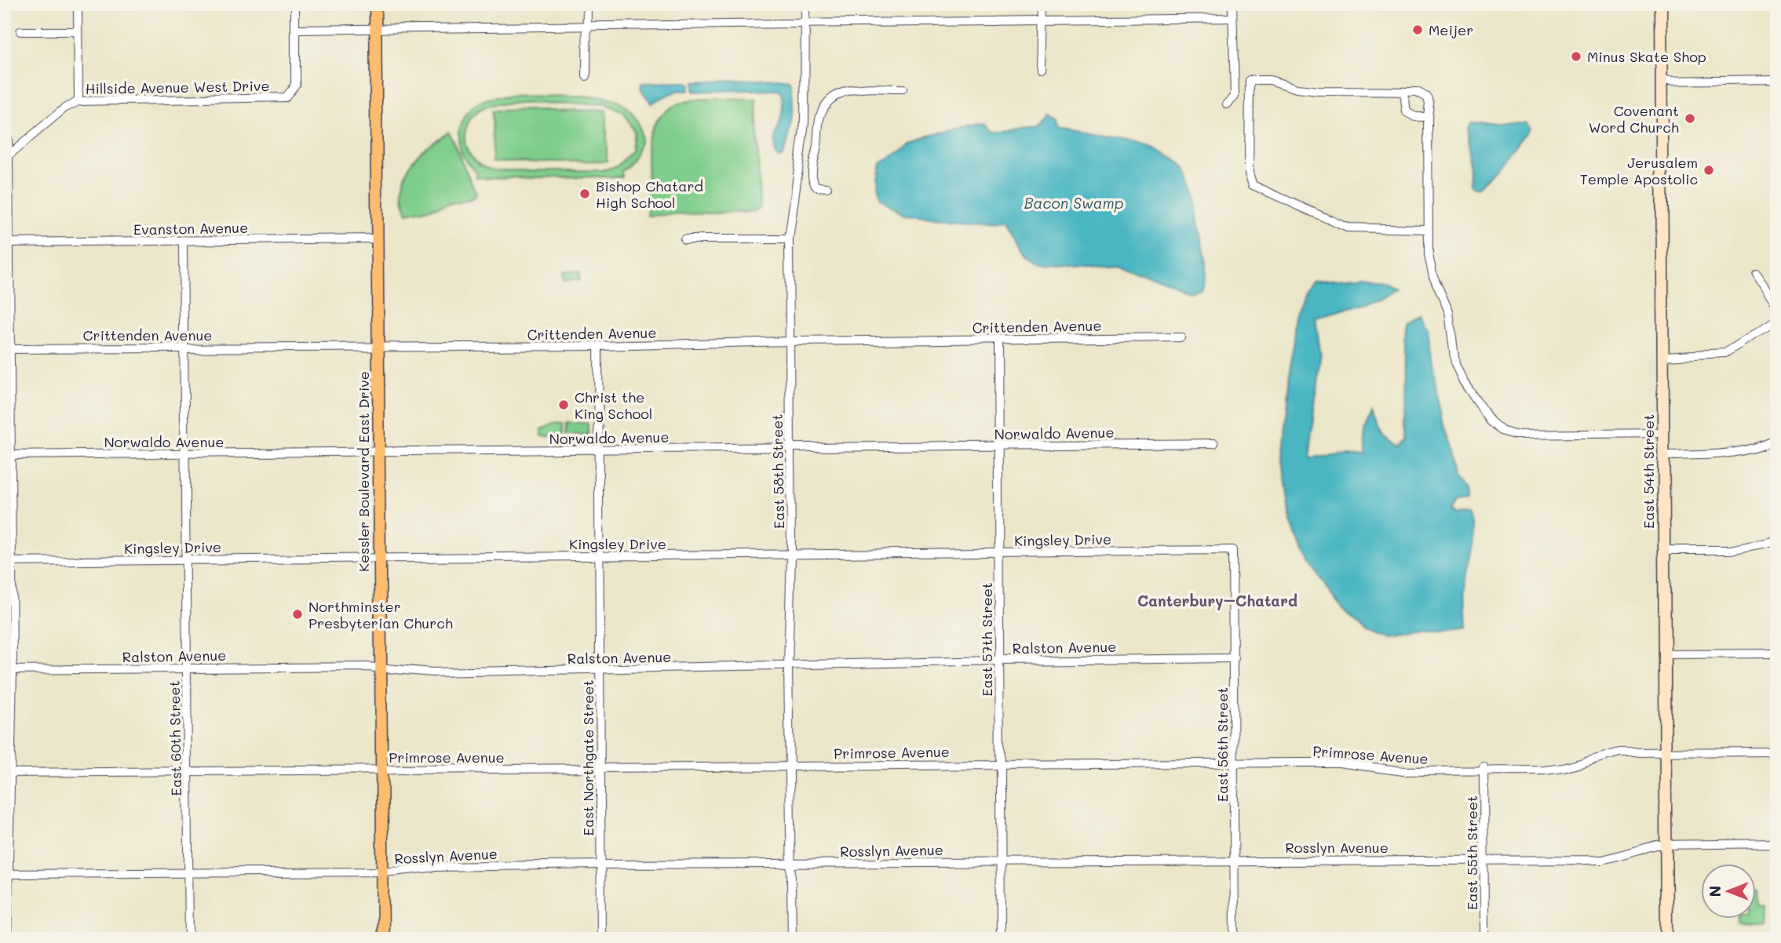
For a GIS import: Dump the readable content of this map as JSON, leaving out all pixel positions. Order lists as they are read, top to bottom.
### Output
{
  "streets": {
    "main road": ["Kessler Boulevard East Drive"],
    "street": [
      "Hillside Avenue West Drive",
      "Evanston Avenue",
      "Crittenden Avenue",
      "Norwaldo Avenue",
      "East 58th Street",
      "East 54th Street",
      "Kingsley Drive",
      "East 57th Street",
      "Ralston Avenue",
      "East 60th Street",
      "East 56th Street",
      "Primrose Avenue",
      "East Northgate Street",
      "Rosslyn Avenue",
      "East 55th Street"
    ]
  },
  "crossings": [
    ["Evanston Avenue", "Kessler Boulevard East Drive"],
    ["Evanston Avenue", "East 60th Street"],
    ["Crittenden Avenue", "Kessler Boulevard East Drive"],
    ["Crittenden Avenue", "East 58th Street"],
    ["Crittenden Avenue", "East 57th Street"],
    ["Crittenden Avenue", "East 60th Street"],
    ["Crittenden Avenue", "East Northgate Street"],
    ["Norwaldo Avenue", "Kessler Boulevard East Drive"],
    ["Norwaldo Avenue", "East 58th Street"],
    ["Norwaldo Avenue", "East 57th Street"],
    ["Norwaldo Avenue", "East 60th Street"],
    ["Norwaldo Avenue", "East Northgate Street"],
    ["Kessler Boulevard East Drive", "Kingsley Drive"],
    ["Kessler Boulevard East Drive", "Ralston Avenue"],
    ["Kessler Boulevard East Drive", "Primrose Avenue"],
    ["Kessler Boulevard East Drive", "Rosslyn Avenue"],
    ["East 58th Street", "Kingsley Drive"],
    ["East 58th Street", "Ralston Avenue"],
    ["East 58th Street", "Primrose Avenue"],
    ["East 58th Street", "Rosslyn Avenue"],
    ["East 54th Street", "Primrose Avenue"],
    ["East 54th Street", "Rosslyn Avenue"],
    ["Kingsley Drive", "East 57th Street"],
    ["Kingsley Drive", "East 60th Street"],
    ["Kingsley Drive", "East 56th Street"],
    ["Kingsley Drive", "East Northgate Street"],
    ["East 57th Street", "Ralston Avenue"],
    ["East 57th Street", "Primrose Avenue"],
    ["East 57th Street", "Rosslyn Avenue"],
    ["Ralston Avenue", "East 60th Street"],
    ["Ralston Avenue", "East 56th Street"],
    ["Ralston Avenue", "East Northgate Street"],
    ["East 60th Street", "Primrose Avenue"],
    ["East 60th Street", "Rosslyn Avenue"],
    ["East 56th Street", "Primrose Avenue"],
    ["East 56th Street", "Rosslyn Avenue"],
    ["Primrose Avenue", "East Northgate Street"],
    ["Primrose Avenue", "East 55th Street"],
    ["East Northgate Street", "Rosslyn Avenue"],
    ["Rosslyn Avenue", "East 55th Street"]
  ],
  "districts": ["Canterbury–Chatard"],
  "water": ["Bacon Swamp"],
  "places": [
    "Meijer",
    "Minus Skate Shop",
    "Covenant Word Church",
    "Jerusalem Temple Apostolic",
    "Bishop Chatard High School",
    "Christ the King School",
    "Northminster Presbyterian Church"
  ],
  "north": "left"
}
